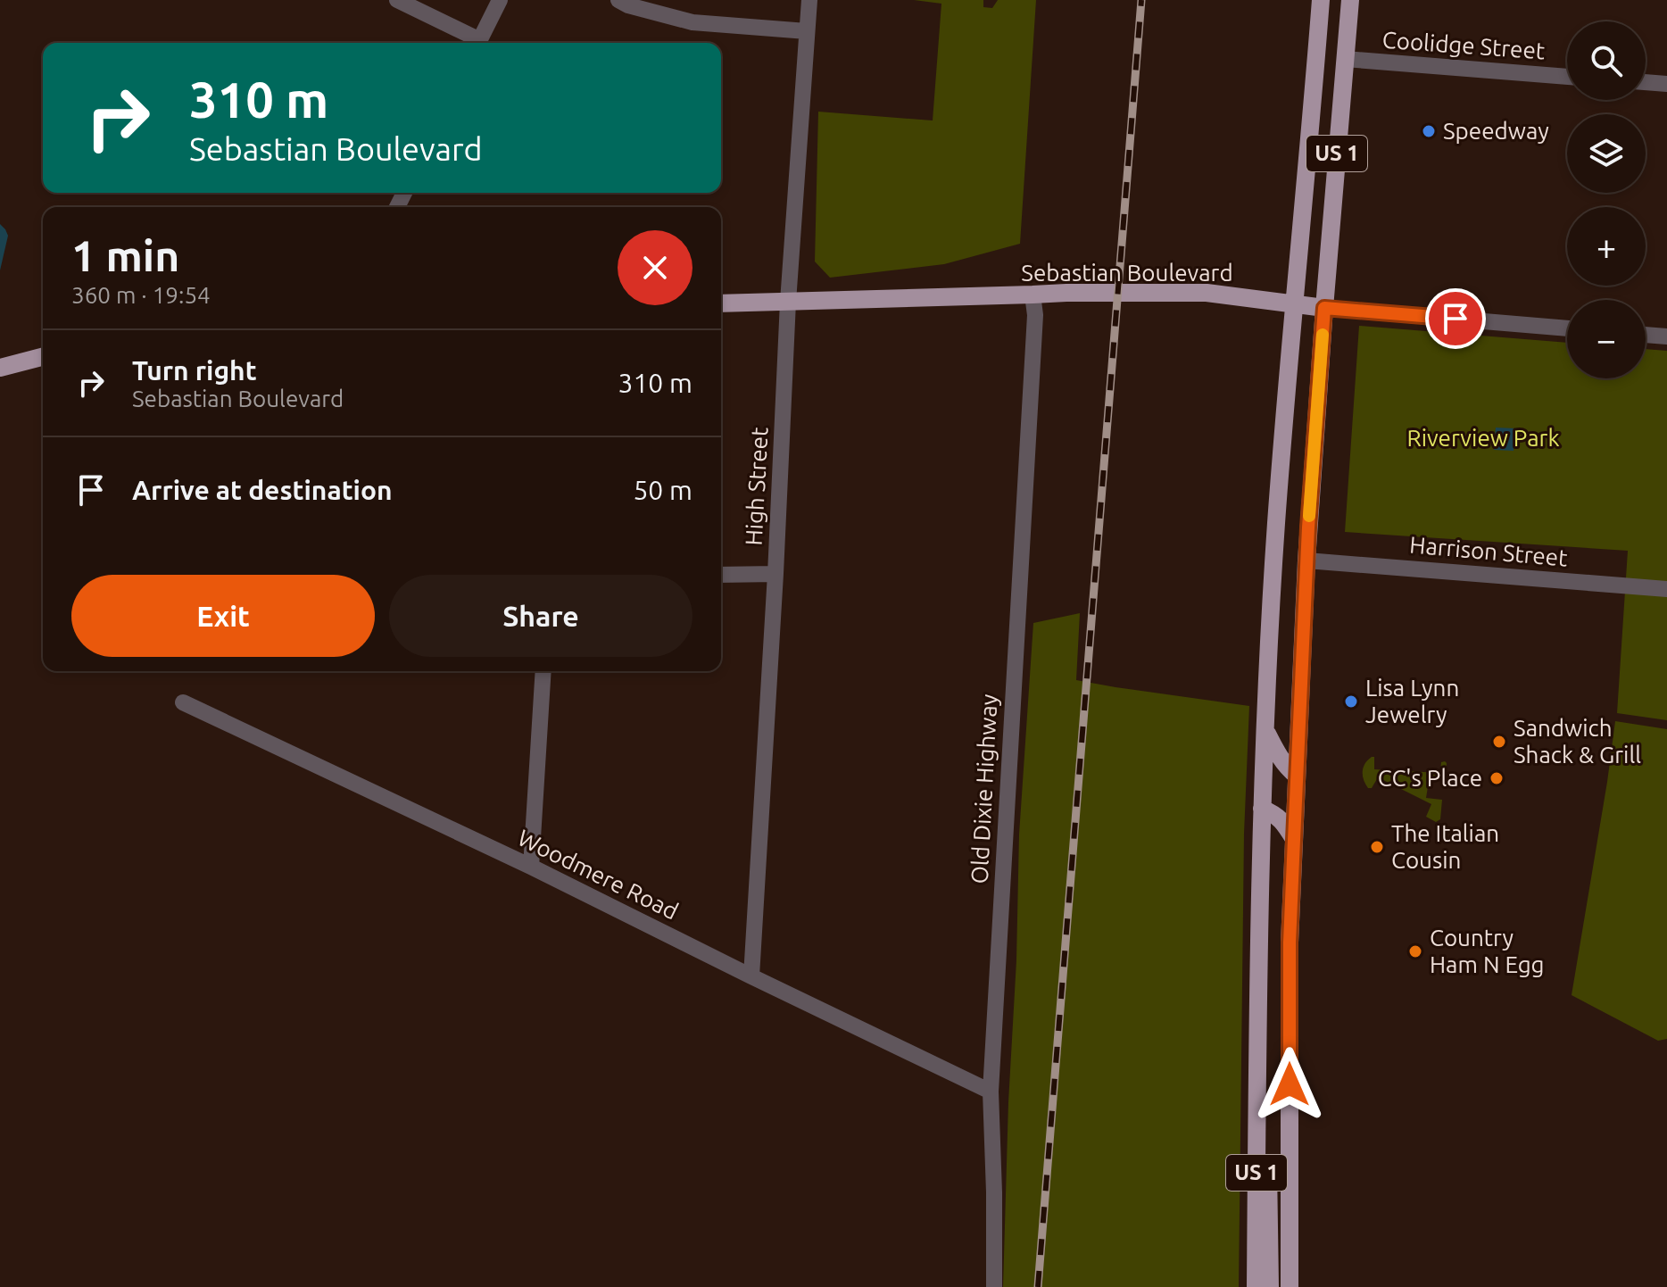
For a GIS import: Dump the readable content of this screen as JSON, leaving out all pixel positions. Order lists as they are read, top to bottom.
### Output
{
  "streets": {
    "main road": ["US 1", "Sebastian Boulevard"],
    "street": [
      "Coolidge Street",
      "High Street",
      "Harrison Street",
      "Old Dixie Highway",
      "Woodmere Road"
    ]
  },
  "crossings": [
    ["Coolidge Street", "US 1"],
    ["US 1", "Sebastian Boulevard"],
    ["US 1", "Harrison Street"],
    ["Sebastian Boulevard", "High Street"],
    ["Sebastian Boulevard", "Old Dixie Highway"],
    ["High Street", "Woodmere Road"],
    ["Old Dixie Highway", "Woodmere Road"]
  ],
  "parks": ["Riverview Park"],
  "places": [
    "Speedway",
    "Lisa Lynn Jewelry",
    "Sandwich Shack & Grill",
    "CC's Place",
    "The Italian Cousin",
    "Country Ham N Egg"
  ],
  "page": {
    "map_buttons": ["+", "−"],
    "turn": ["310 m", "Sebastian Boulevard"],
    "heading": ["1 min", "360 m · 19:54"],
    "list": [
      {
        "name": "Turn right",
        "note": "Sebastian Boulevard",
        "value": "310 m"
      },
      {
        "name": "Arrive at destination",
        "value": "50 m"
      }
    ],
    "buttons": ["Exit", "Share"]
  }
}
